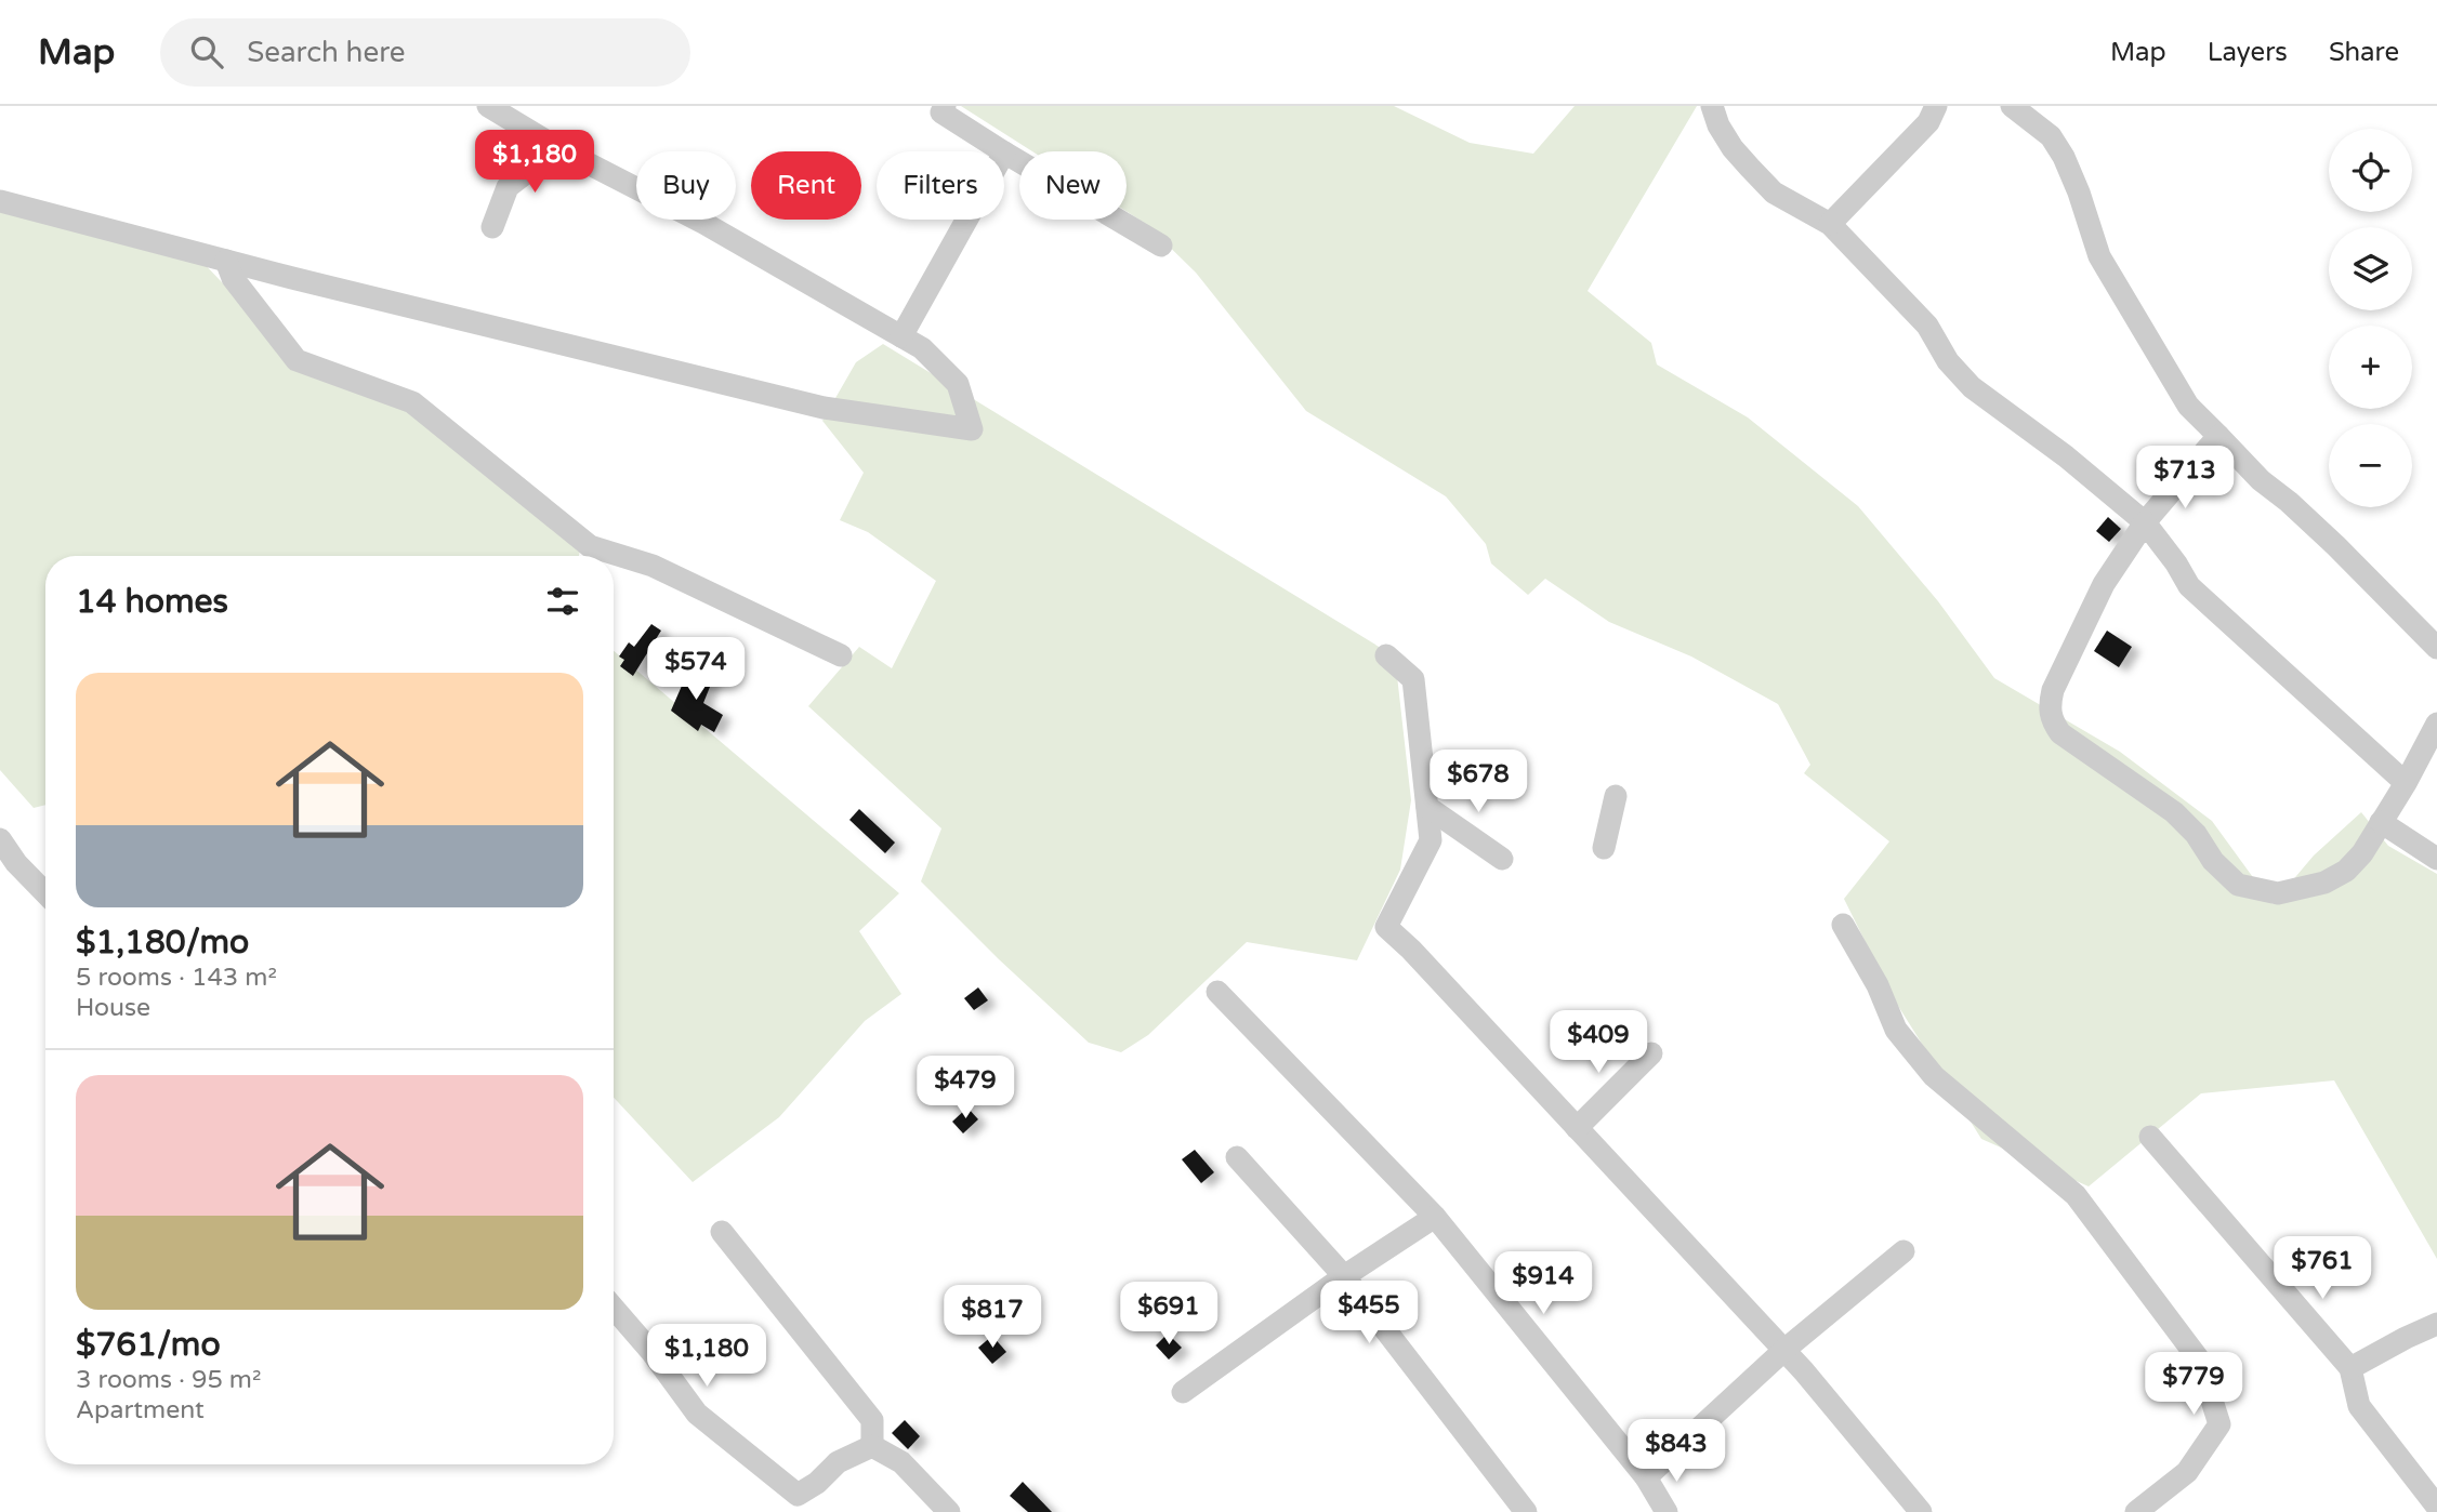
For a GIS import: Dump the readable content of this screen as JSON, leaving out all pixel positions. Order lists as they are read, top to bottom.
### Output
{
  "page": {
    "header": "Map",
    "search": "Search here",
    "nav": ["Map", "Layers", "Share"],
    "map_buttons": ["+", "−"],
    "price": [
      "$1,180",
      "$713",
      "$574",
      "$678",
      "$409",
      "$479",
      "$761",
      "$914",
      "$455",
      "$691",
      "$817",
      "$1,180",
      "$779",
      "$843"
    ],
    "chip": [
      "Buy",
      "Rent",
      "Filters",
      "New"
    ],
    "heading": "14 homes",
    "list": [
      {
        "name": "$1,180/mo",
        "note": "5 rooms · 143 m² · House"
      },
      {
        "name": "$761/mo",
        "note": "3 rooms · 95 m² · Apartment"
      }
    ]
  }
}
